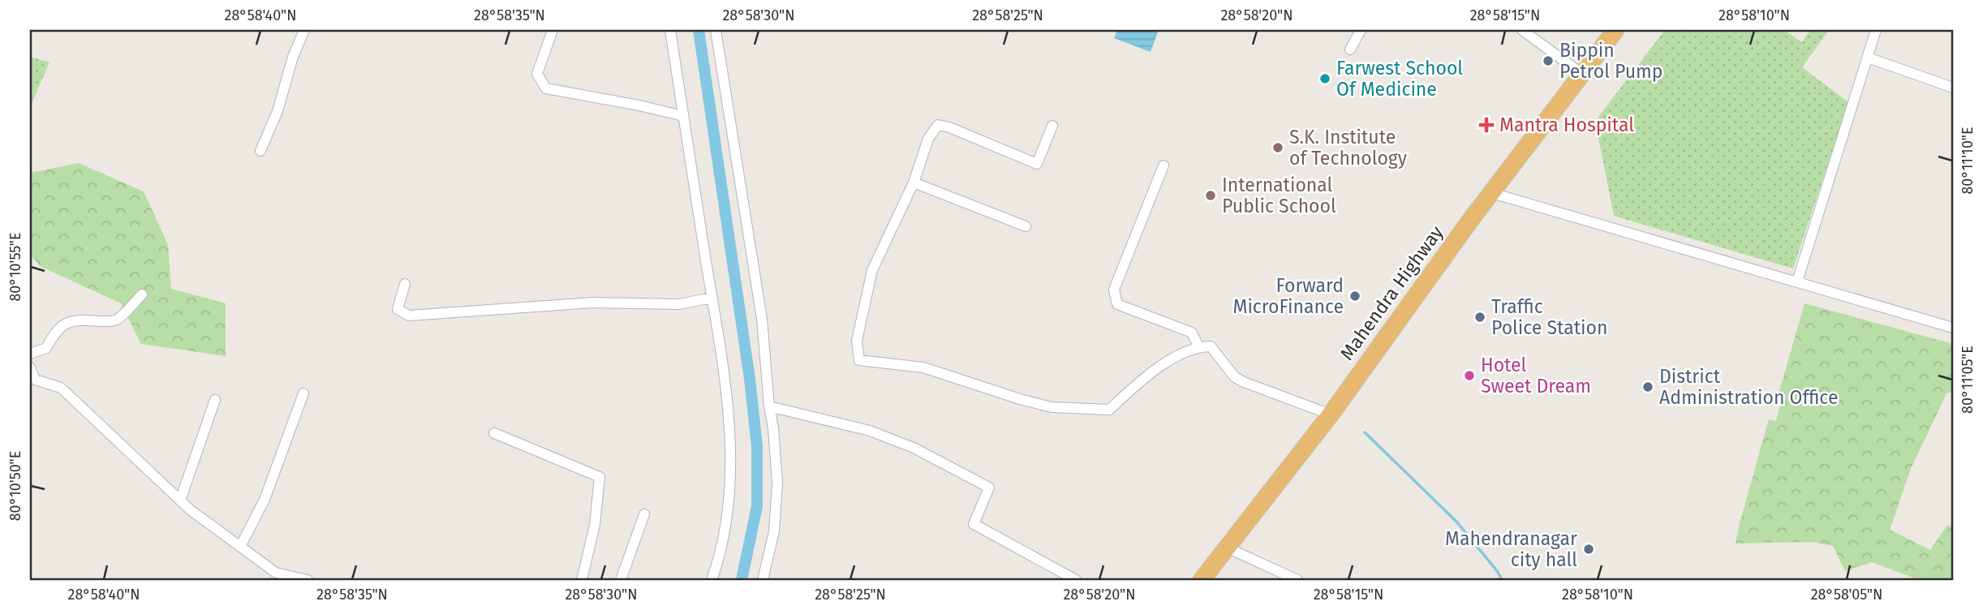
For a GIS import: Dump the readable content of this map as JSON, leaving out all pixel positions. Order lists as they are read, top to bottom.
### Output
{
  "streets": {
    "highway": ["Mahendra Highway"]
  },
  "places": {
    "other": [
      "Bippin Petrol Pump",
      "Farwest School Of Medicine",
      "S.K. Institute of Technology",
      "International Public School",
      "Forward MicroFinance",
      "Traffic Police Station",
      "Hotel Sweet Dream",
      "District Administration Office",
      "Mahendranagar city hall"
    ],
    "health": ["Mantra Hospital"]
  },
  "coordinates": [
    "28°58'40\"N",
    "28°58'35\"N",
    "28°58'30\"N",
    "28°58'25\"N",
    "28°58'20\"N",
    "28°58'15\"N",
    "28°58'10\"N",
    "80°11'10\"E",
    "80°10'55\"E",
    "80°11'05\"E",
    "80°10'50\"E",
    "28°58'05\"N"
  ]
}
